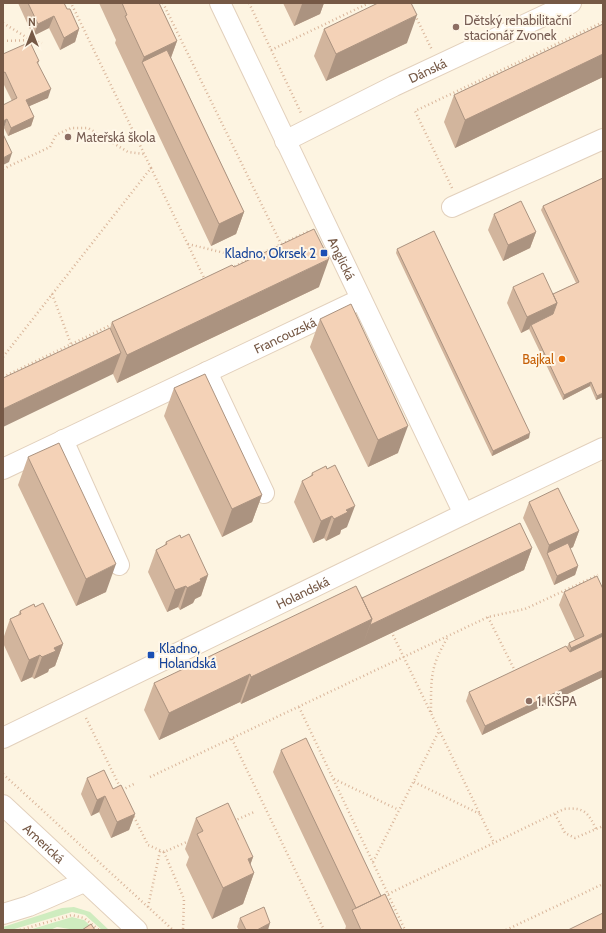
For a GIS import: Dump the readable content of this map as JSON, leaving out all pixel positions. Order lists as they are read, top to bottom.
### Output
{
  "streets": {
    "street": [
      "Dánská",
      "Anglická",
      "Francouzská",
      "Holandská",
      "Americká"
    ]
  },
  "crossings": [
    ["Dánská", "Anglická"],
    ["Anglická", "Francouzská"],
    ["Anglická", "Holandská"]
  ],
  "places": {
    "other": [
      "Dětský rehabilitační stacionář Zvonek",
      "Mateřská škola",
      "Bajkal",
      "1. KŠPA"
    ],
    "transit": ["Kladno, Okrsek 2", "Kladno, Holandská"]
  },
  "north": "top"
}
